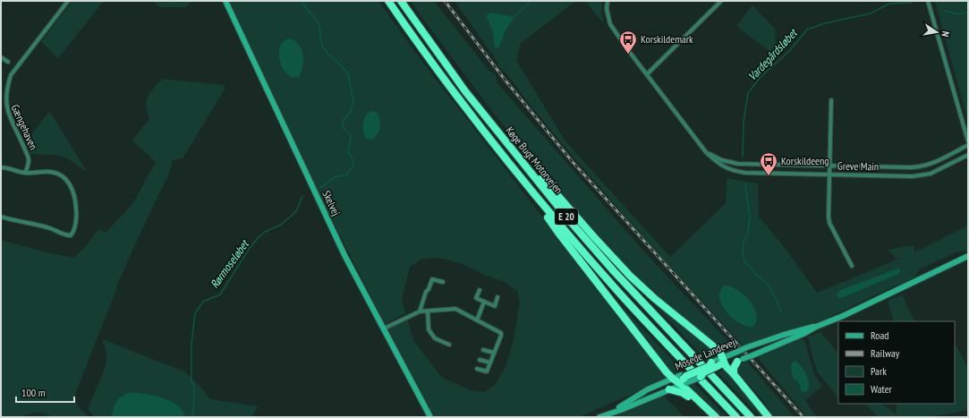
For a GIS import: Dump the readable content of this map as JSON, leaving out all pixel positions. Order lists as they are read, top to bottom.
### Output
{
  "streets": {
    "highway": ["Køge Bugt Motorvejen", "E 20"],
    "main road": ["Skelvej", "Mosede Landevej"],
    "street": ["Gængehaven", "Greve Main"]
  },
  "water": ["Vardegårdsløbet", "Rørmoseløbet"],
  "places": {
    "bus stop": ["Korskildemark", "Korskildeeng"]
  },
  "legend": [
    "Road",
    "Railway",
    "Park",
    "Water"
  ],
  "scale_bar": "100 m",
  "north": "right"
}
